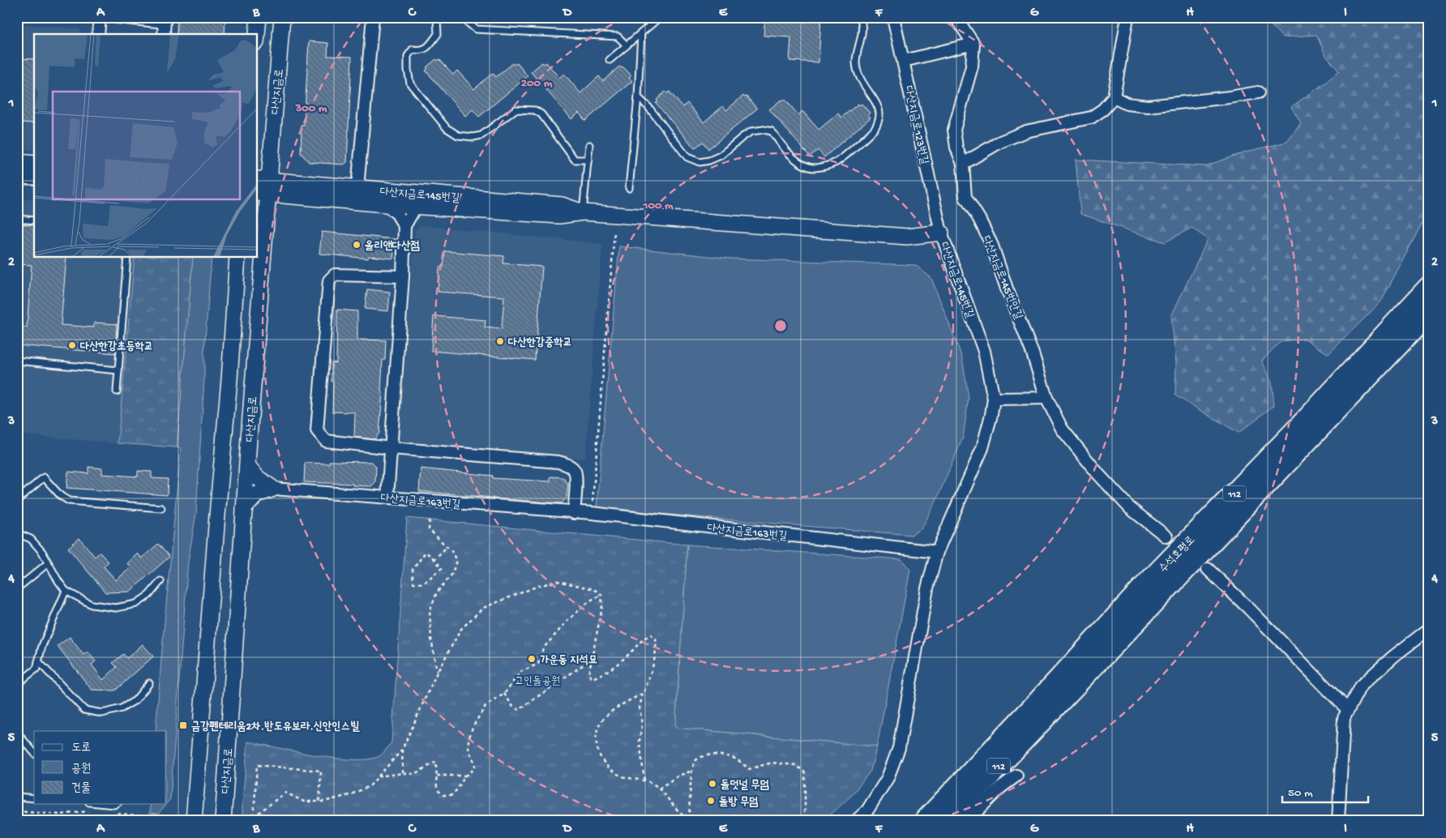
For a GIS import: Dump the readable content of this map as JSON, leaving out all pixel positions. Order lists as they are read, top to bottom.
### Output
{
  "streets": {
    "highway": ["112", "수석호평로"],
    "street": [
      "다산지금로",
      "다산지금로123번길",
      "다산지금로145번길",
      "다산지금로145번안길",
      "다산지금로163번길"
    ]
  },
  "crossings": [
    ["다산지금로", "다산지금로145번길"],
    ["다산지금로123번길", "다산지금로145번길"],
    ["다산지금로145번길", "다산지금로163번길"]
  ],
  "parks": ["고인돌공원"],
  "places": {
    "other": [
      "올리앤다산점",
      "다산한강중학교",
      "다산한강초등학교",
      "가운동 지석묘",
      "돌덧널 무덤",
      "돌방 무덤"
    ],
    "transit": ["금강펜테리움2차.반도유보라.신안인스빌"]
  },
  "legend": ["도로", "공원", "건물"],
  "scale_bar": "50 m",
  "grid": {
    "columns": [
      "A",
      "B",
      "C",
      "D",
      "E",
      "F",
      "G",
      "H",
      "I"
    ],
    "rows": [
      "1",
      "2",
      "3",
      "4",
      "5"
    ]
  },
  "rings": ["200 m", "300 m", "100 m"]
}
